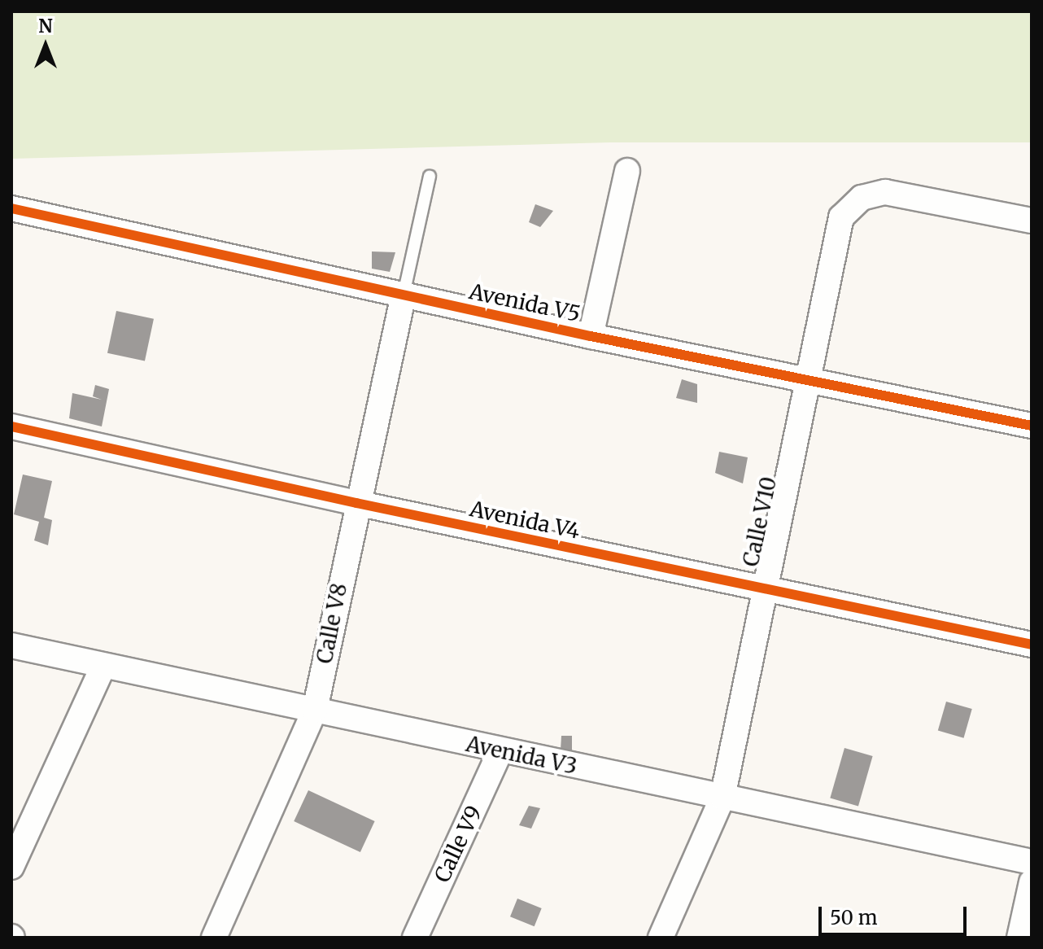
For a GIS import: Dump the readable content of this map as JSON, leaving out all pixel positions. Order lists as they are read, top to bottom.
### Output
{
  "streets": {
    "street": [
      "Avenida V5",
      "Avenida V4",
      "Calle V10",
      "Calle V8",
      "Avenida V3",
      "Calle V9"
    ]
  },
  "crossings": [
    ["Avenida V5", "Calle V10"],
    ["Avenida V5", "Calle V8"],
    ["Avenida V4", "Calle V10"],
    ["Avenida V4", "Calle V8"],
    ["Calle V10", "Avenida V3"],
    ["Calle V8", "Avenida V3"],
    ["Avenida V3", "Calle V9"]
  ],
  "scale_bar": "50 m",
  "north": "top"
}
